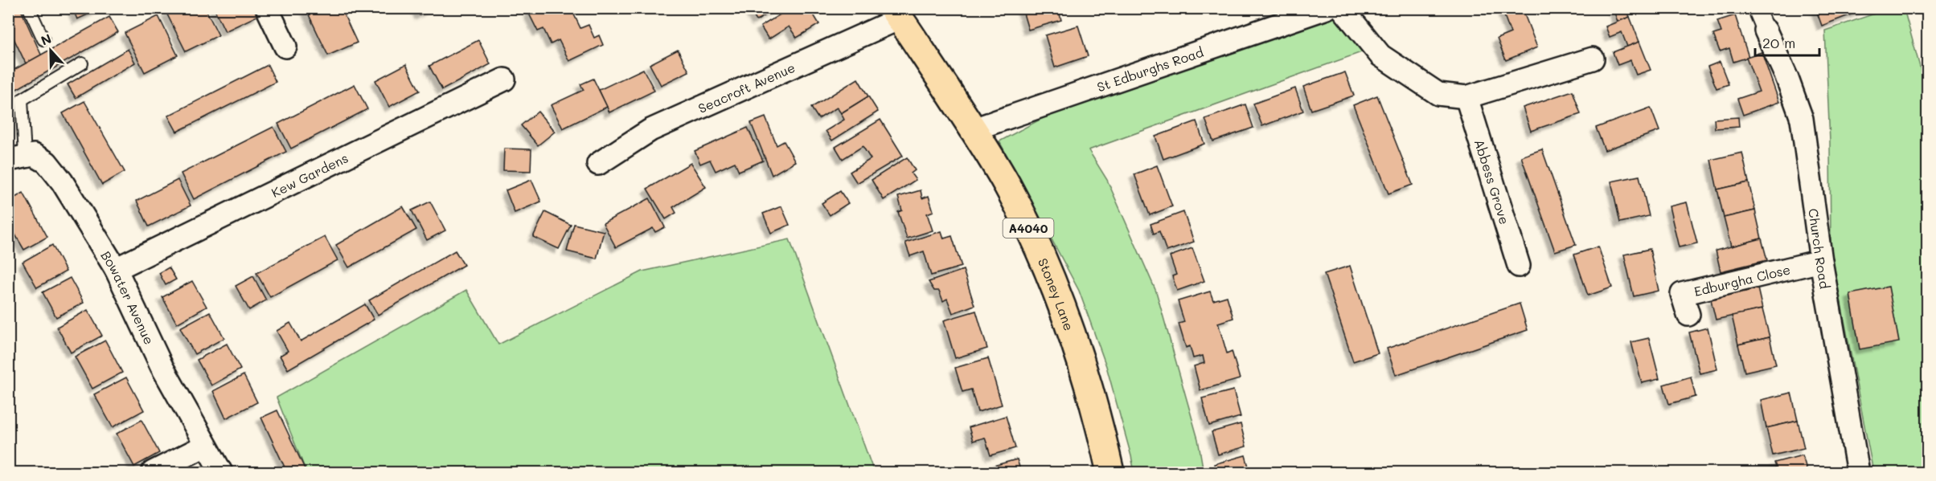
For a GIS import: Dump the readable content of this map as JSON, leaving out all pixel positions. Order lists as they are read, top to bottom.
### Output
{
  "streets": {
    "main road": ["A4040", "Stoney Lane"],
    "street": [
      "St Edburghs Road",
      "Seacroft Avenue",
      "Kew Gardens",
      "Abbess Grove",
      "Church Road",
      "Edburgha Close",
      "Bowater Avenue"
    ]
  },
  "crossings": [
    ["St Edburghs Road", "Stoney Lane"],
    ["Seacroft Avenue", "Stoney Lane"],
    ["Kew Gardens", "Bowater Avenue"],
    ["Church Road", "Edburgha Close"]
  ],
  "scale_bar": "20 m",
  "north": "top"
}
